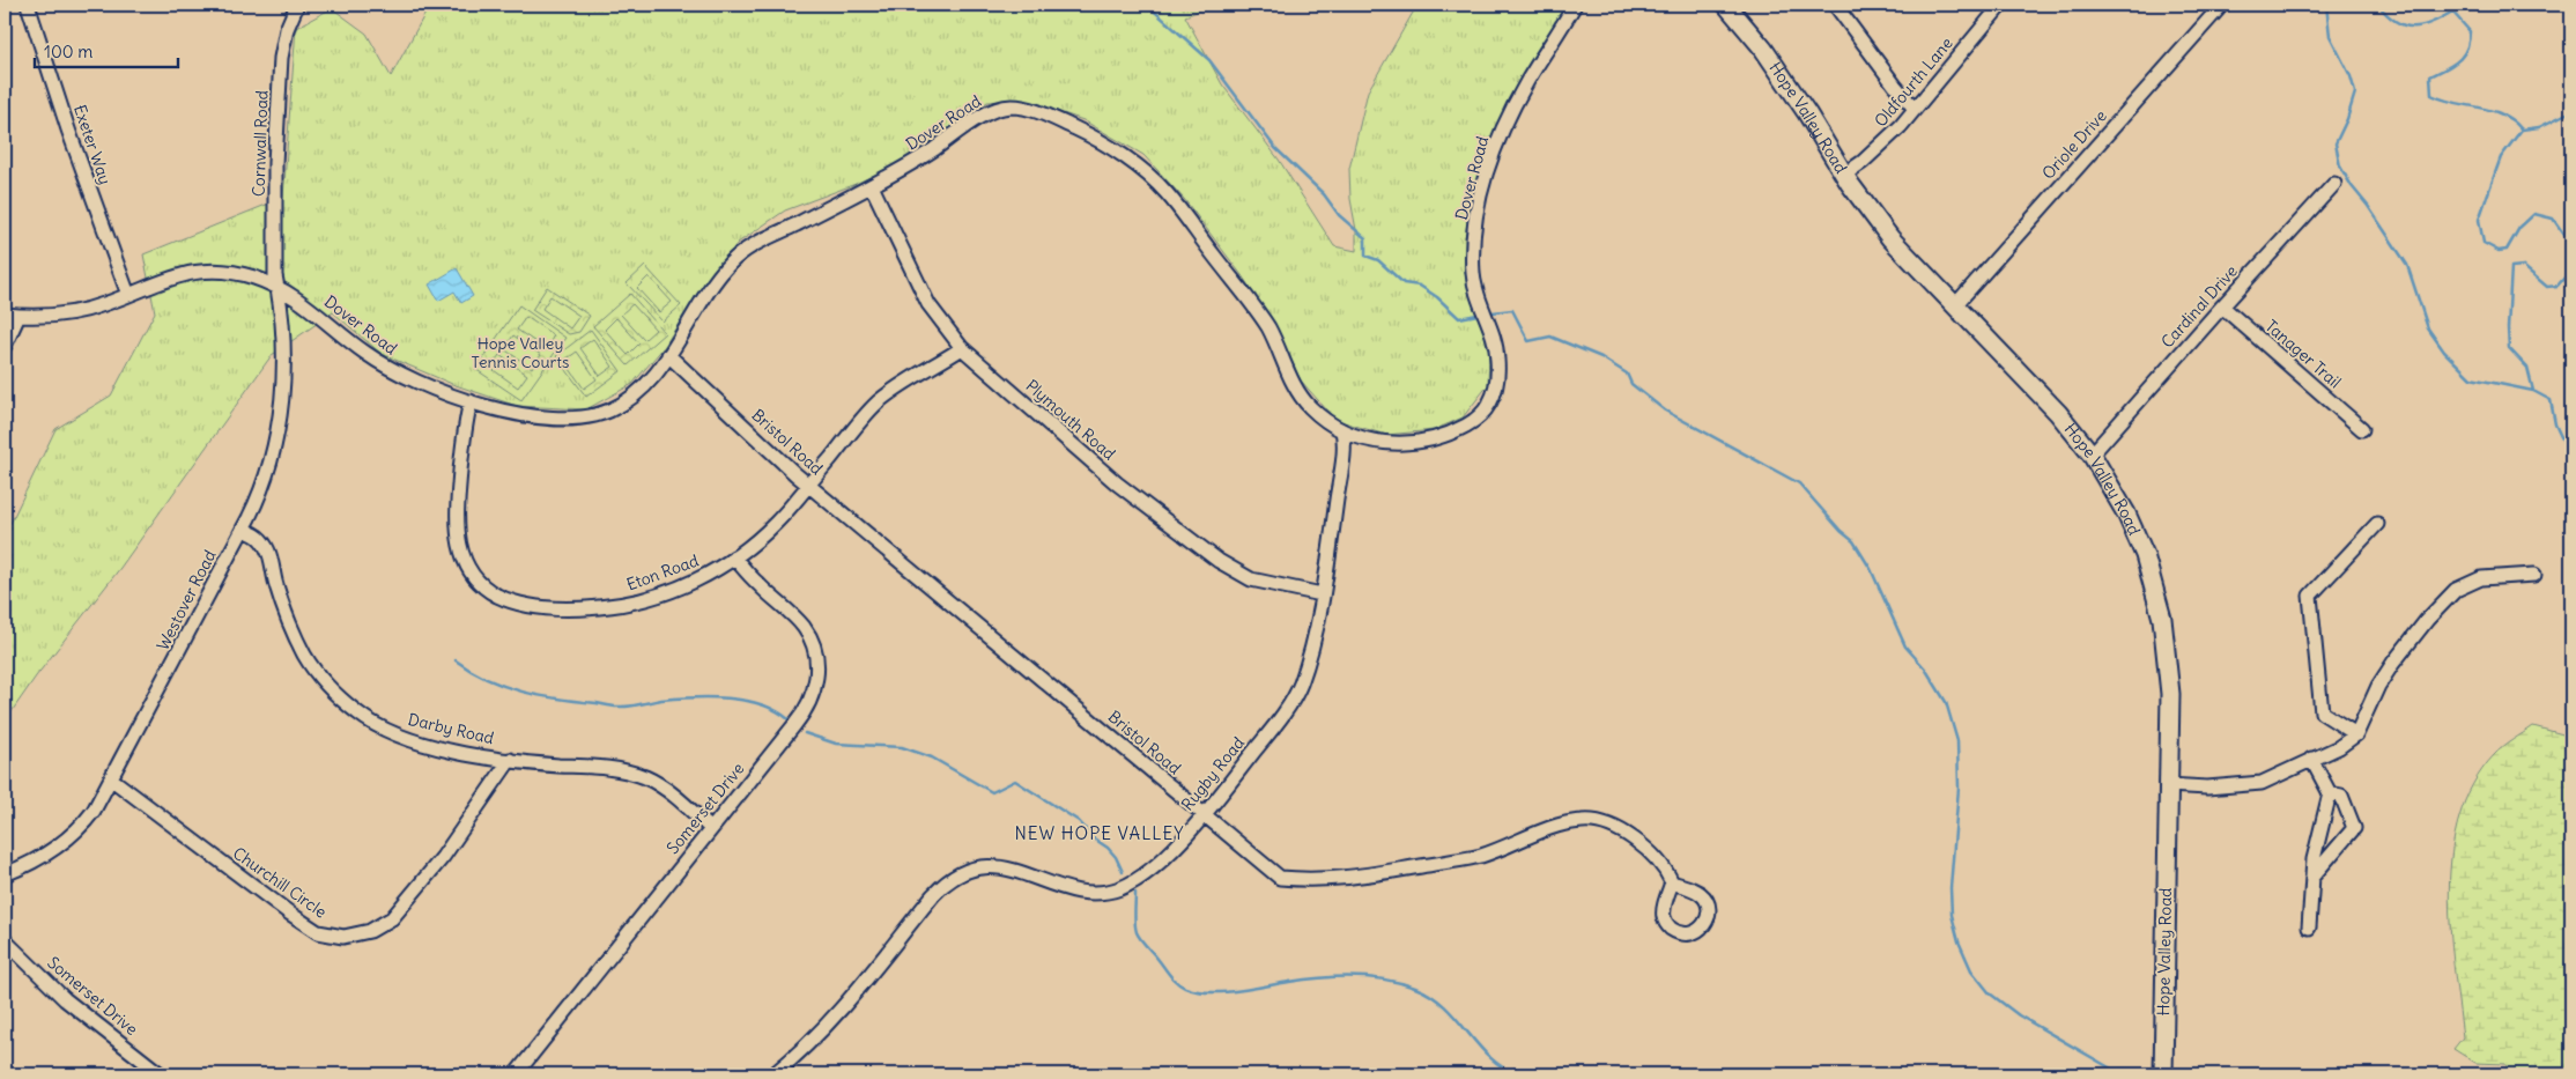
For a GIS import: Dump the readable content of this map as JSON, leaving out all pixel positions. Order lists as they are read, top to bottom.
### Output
{
  "streets": {
    "main road": ["Hope Valley Road"],
    "street": [
      "Oldfourth Lane",
      "Dover Road",
      "Cornwall Road",
      "Exeter Way",
      "Oriole Drive",
      "Cardinal Drive",
      "Tanager Trail",
      "Plymouth Road",
      "Bristol Road",
      "Eton Road",
      "Westover Road",
      "Darby Road",
      "Rugby Road",
      "Somerset Drive",
      "Churchill Circle"
    ]
  },
  "crossings": [
    ["Oldfourth Lane", "Hope Valley Road"],
    ["Hope Valley Road", "Oriole Drive"],
    ["Hope Valley Road", "Cardinal Drive"],
    ["Dover Road", "Cornwall Road"],
    ["Dover Road", "Exeter Way"],
    ["Dover Road", "Plymouth Road"],
    ["Dover Road", "Bristol Road"],
    ["Dover Road", "Eton Road"],
    ["Dover Road", "Westover Road"],
    ["Dover Road", "Rugby Road"],
    ["Cornwall Road", "Westover Road"],
    ["Cardinal Drive", "Tanager Trail"],
    ["Plymouth Road", "Eton Road"],
    ["Plymouth Road", "Rugby Road"],
    ["Bristol Road", "Eton Road"],
    ["Bristol Road", "Rugby Road"],
    ["Eton Road", "Somerset Drive"],
    ["Westover Road", "Darby Road"],
    ["Westover Road", "Churchill Circle"],
    ["Darby Road", "Somerset Drive"],
    ["Darby Road", "Churchill Circle"]
  ],
  "districts": ["NEW HOPE VALLEY"],
  "parks": ["Hope Valley Tennis Courts"],
  "scale_bar": "100 m"
}
